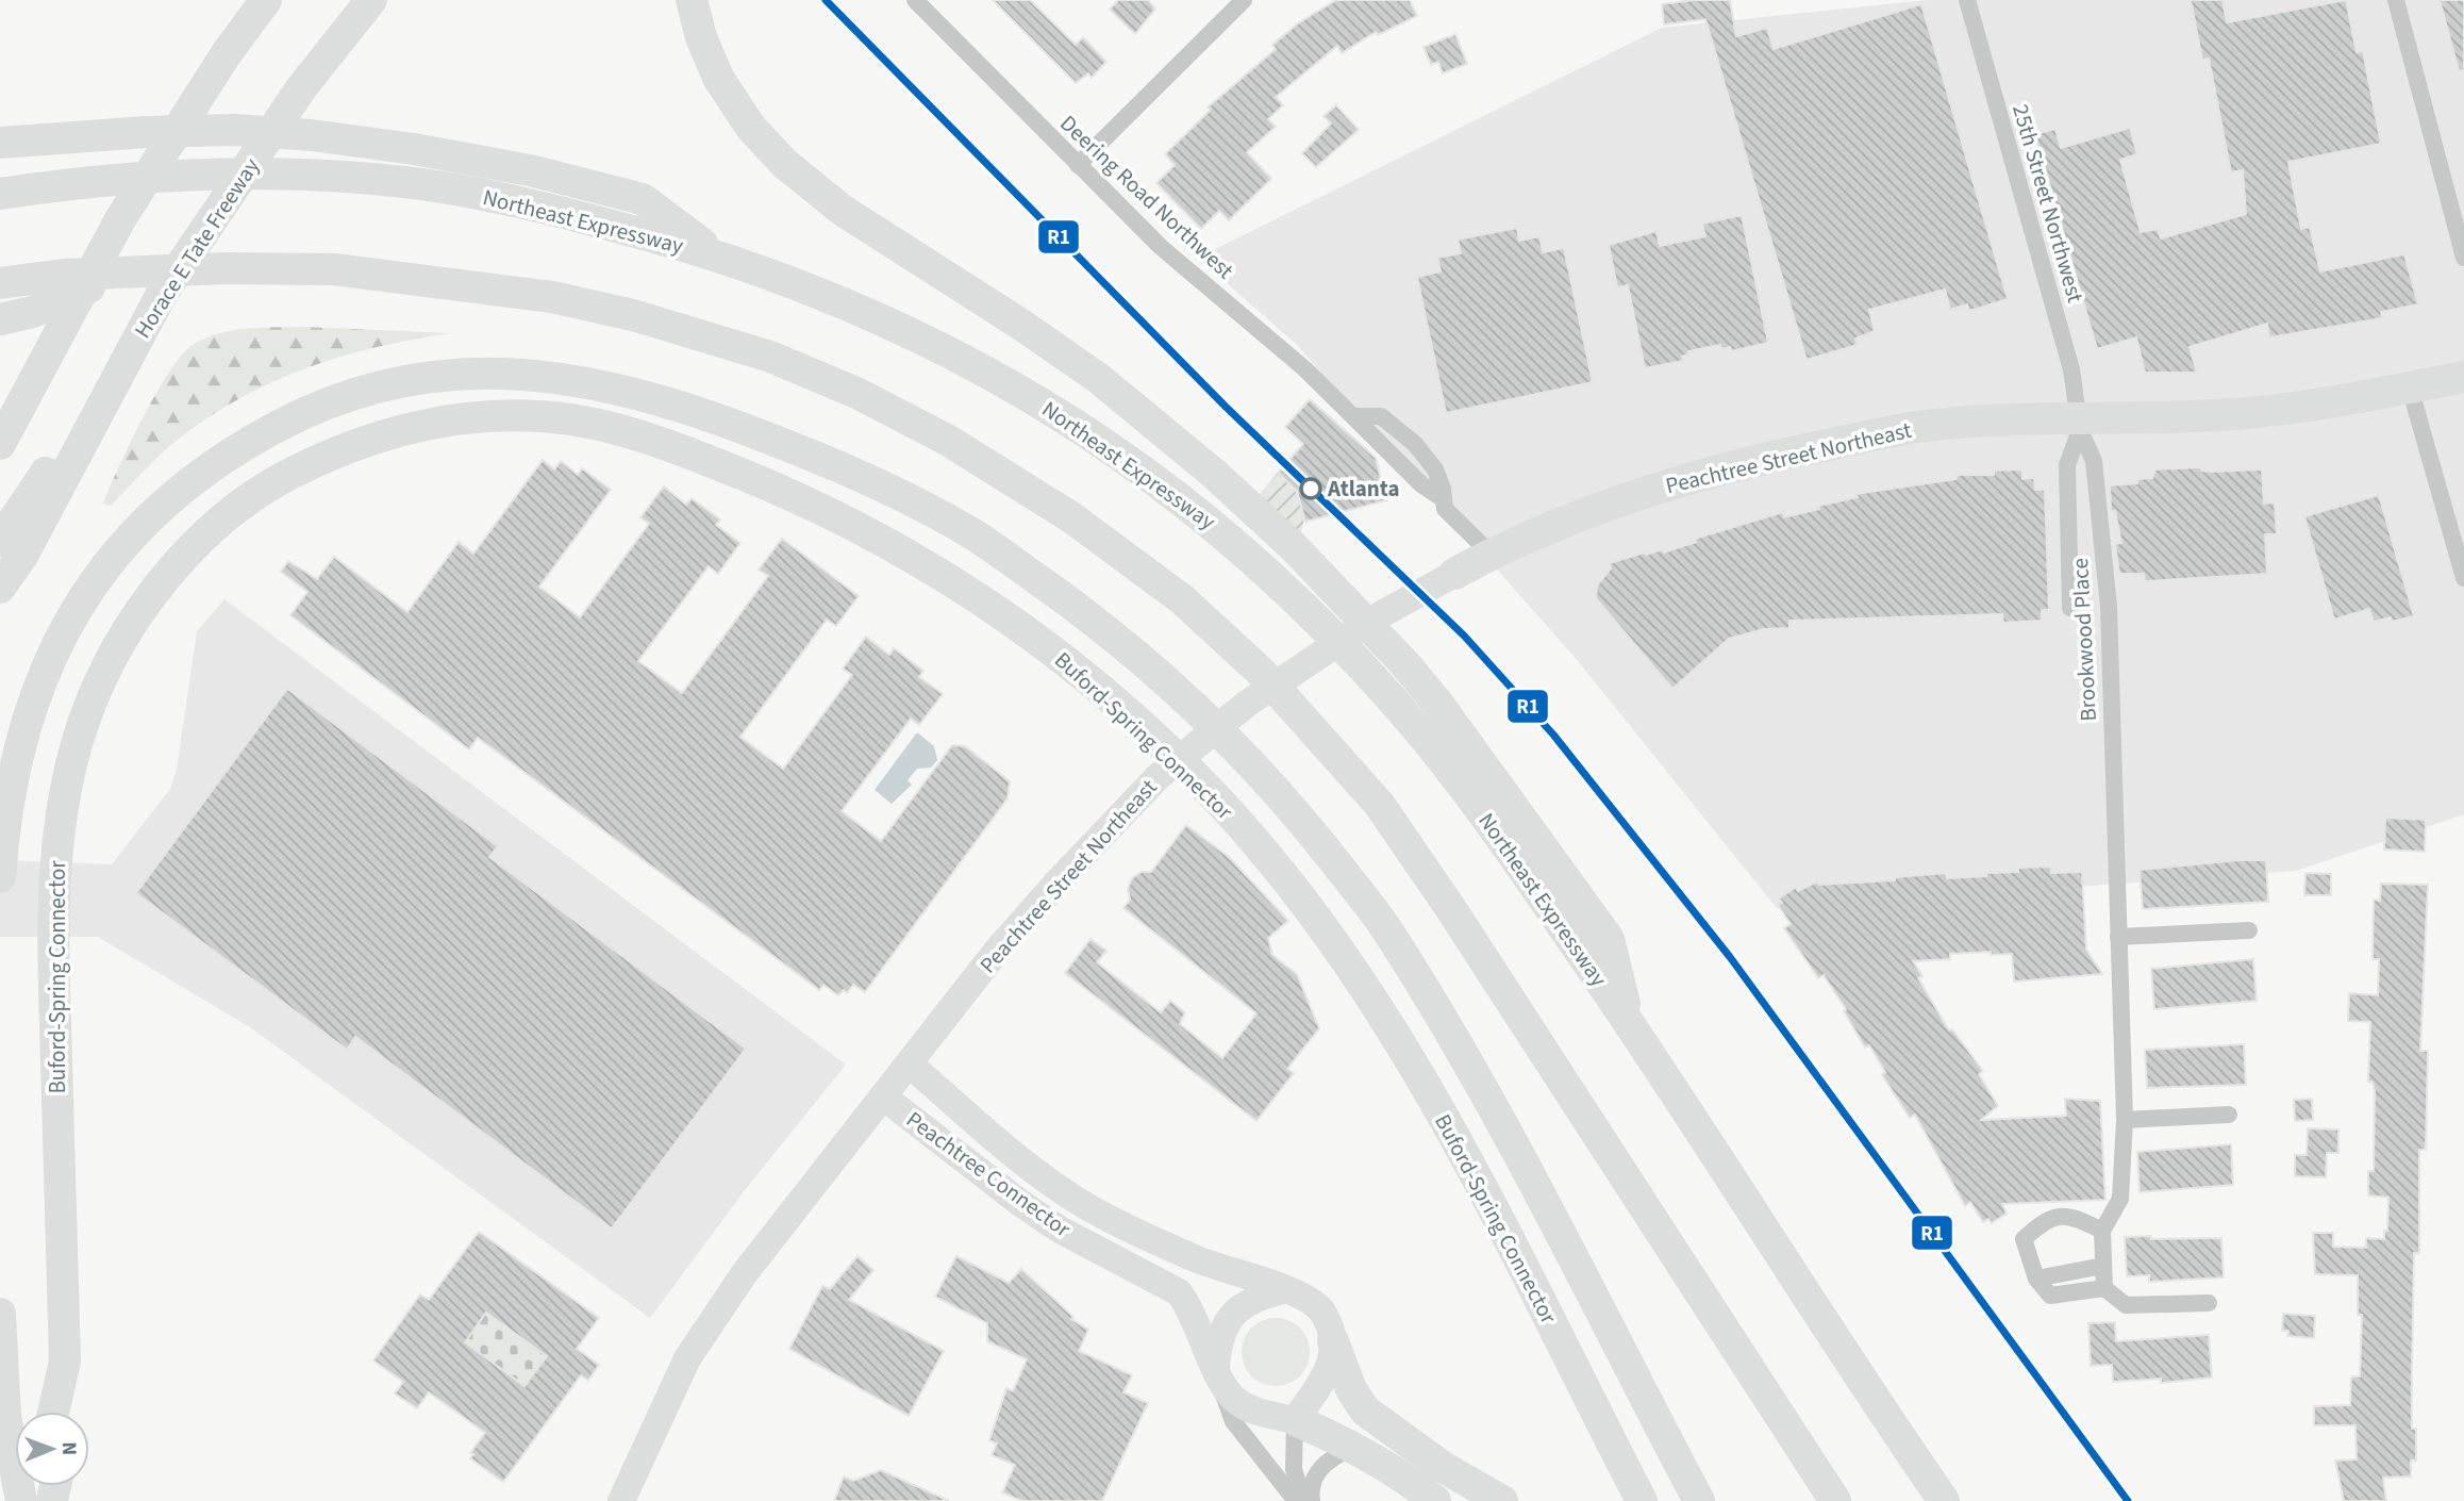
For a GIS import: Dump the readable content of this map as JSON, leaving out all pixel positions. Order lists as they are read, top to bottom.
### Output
{
  "streets": {
    "highway": [
      "Northeast Expressway",
      "Horace E Tate Freeway",
      "Peachtree Street Northeast",
      "Buford-Spring Connector"
    ],
    "main road": ["Peachtree Connector"],
    "street": ["Deering Road Northwest", "25th Street Northwest", "Brookwood Place"]
  },
  "crossings": [
    ["Deering Road Northwest", "Peachtree Street Northeast"],
    ["25th Street Northwest", "Peachtree Street Northeast"],
    ["25th Street Northwest", "Brookwood Place"],
    ["Peachtree Street Northeast", "Brookwood Place"],
    ["Peachtree Street Northeast", "Peachtree Connector"]
  ],
  "places": ["Atlanta"],
  "lines": ["transit line R1"],
  "north": "right"
}
